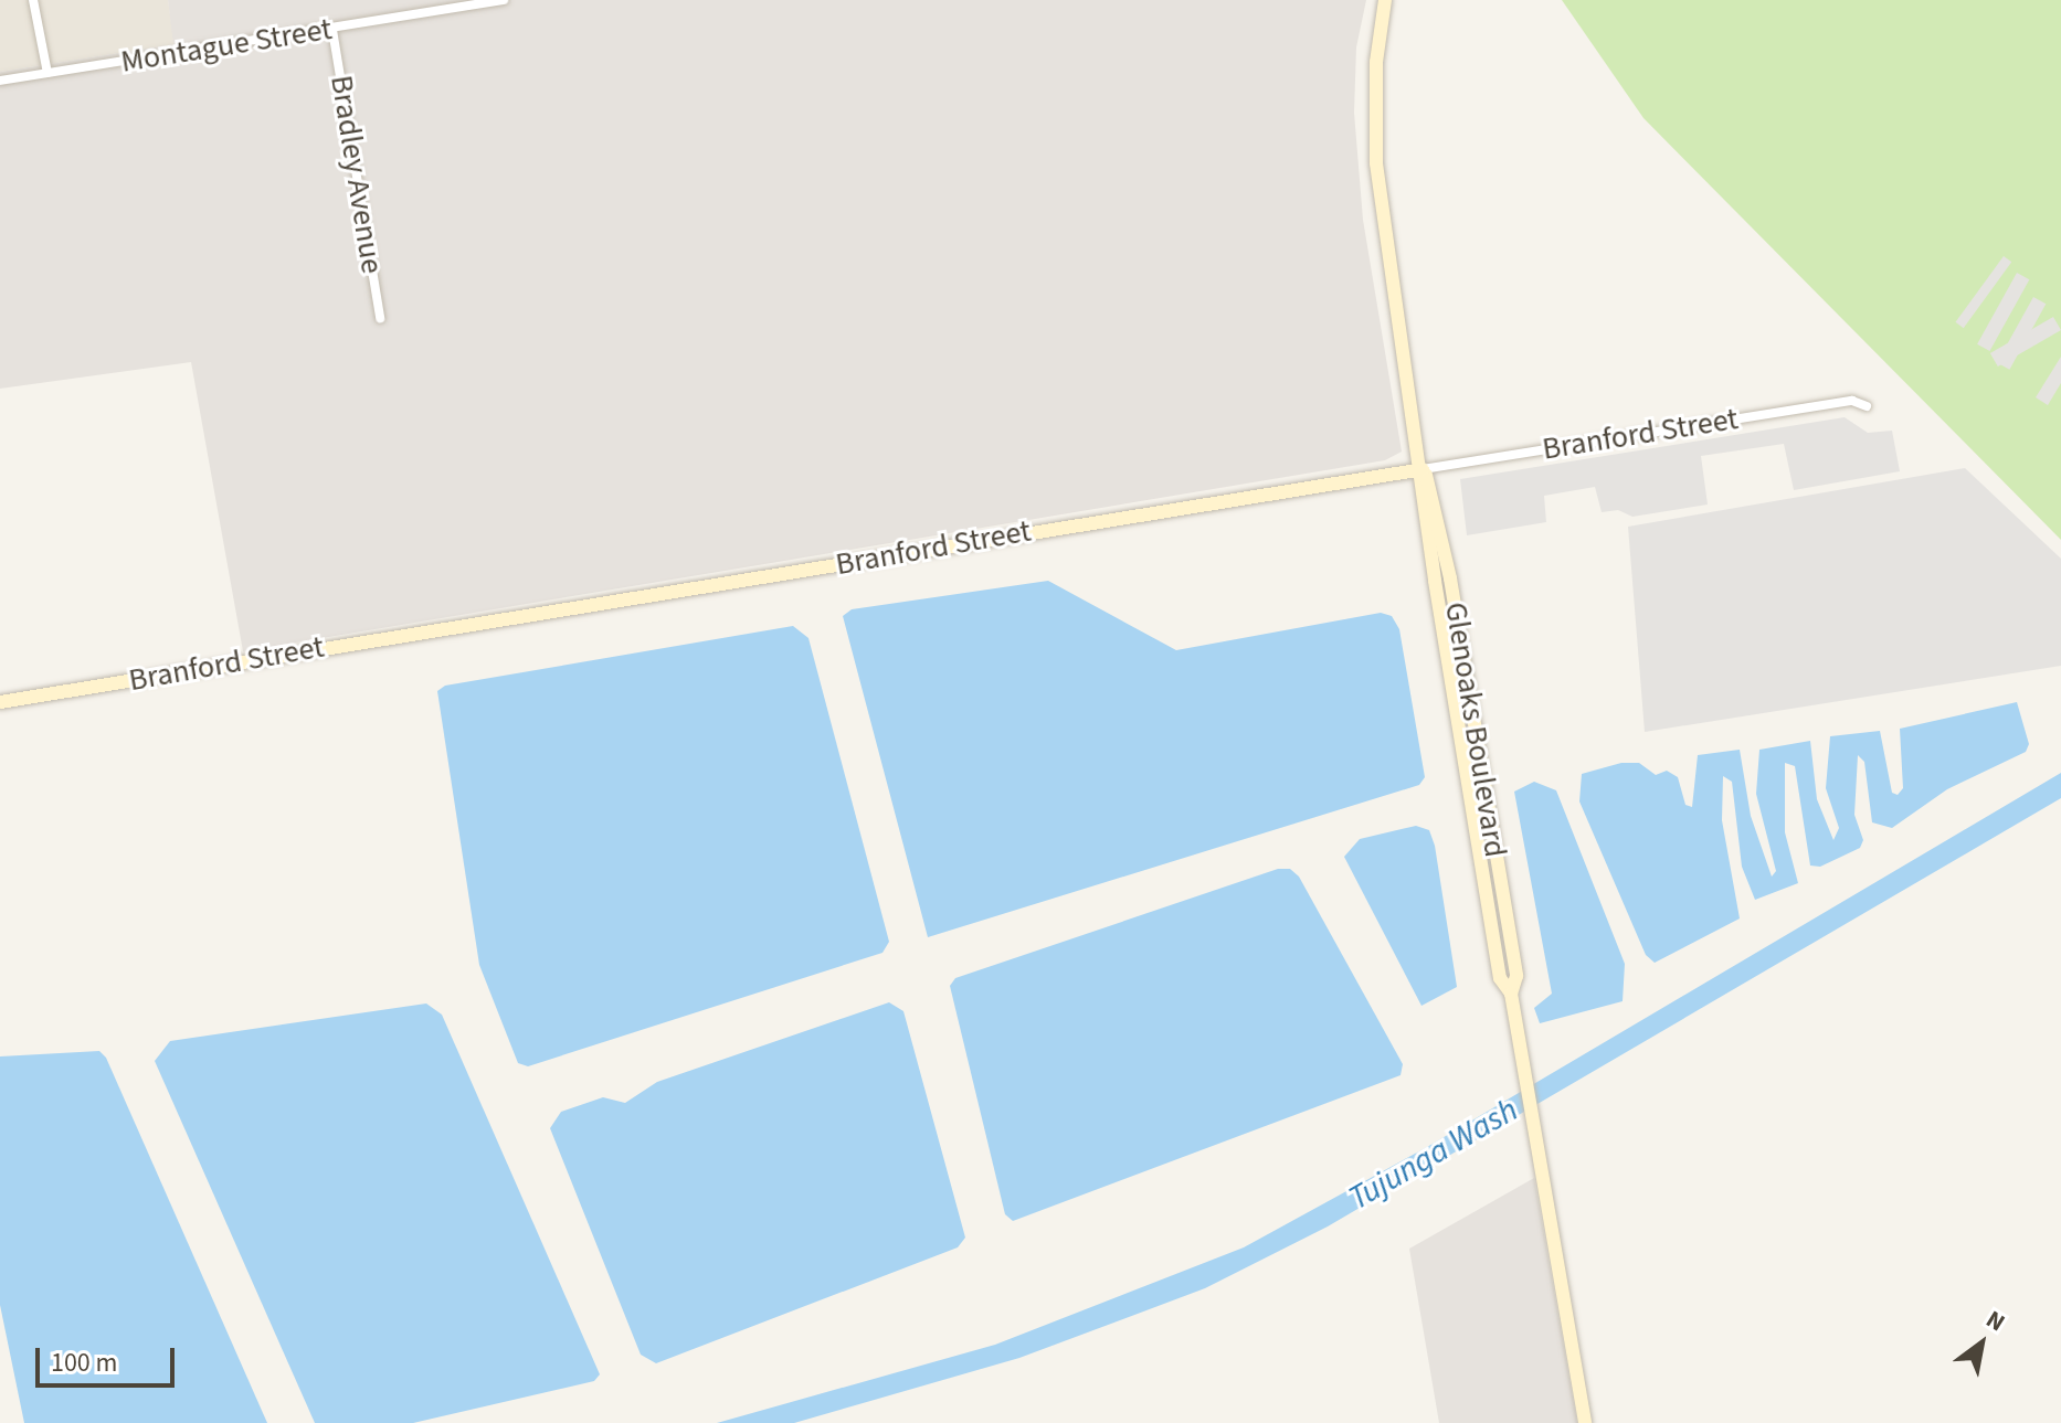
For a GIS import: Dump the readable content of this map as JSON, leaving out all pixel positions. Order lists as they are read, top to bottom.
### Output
{
  "streets": {
    "main road": ["Branford Street", "Glenoaks Boulevard"],
    "street": ["Montague Street", "Bradley Avenue"]
  },
  "crossings": [
    ["Montague Street", "Bradley Avenue"],
    ["Branford Street", "Glenoaks Boulevard"]
  ],
  "water": ["Tujunga Wash"],
  "scale_bar": "100 m",
  "north": "top right"
}
